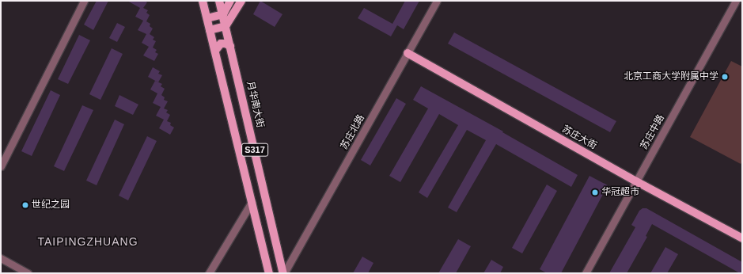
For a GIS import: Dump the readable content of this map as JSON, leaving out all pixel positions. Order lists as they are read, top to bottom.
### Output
{
  "streets": {
    "main road": ["月华南大街", "苏庄大街", "S317"],
    "street": ["苏庄北路", "苏庄中路"]
  },
  "crossings": [
    ["月华南大街", "苏庄北路"],
    ["月华南大街", "S317"],
    ["苏庄北路", "苏庄大街"],
    ["苏庄中路", "苏庄大街"]
  ],
  "districts": ["TAIPINGZHUANG"],
  "places": ["北京工商大学附属中学", "华冠超市", "世纪之园"]
}
